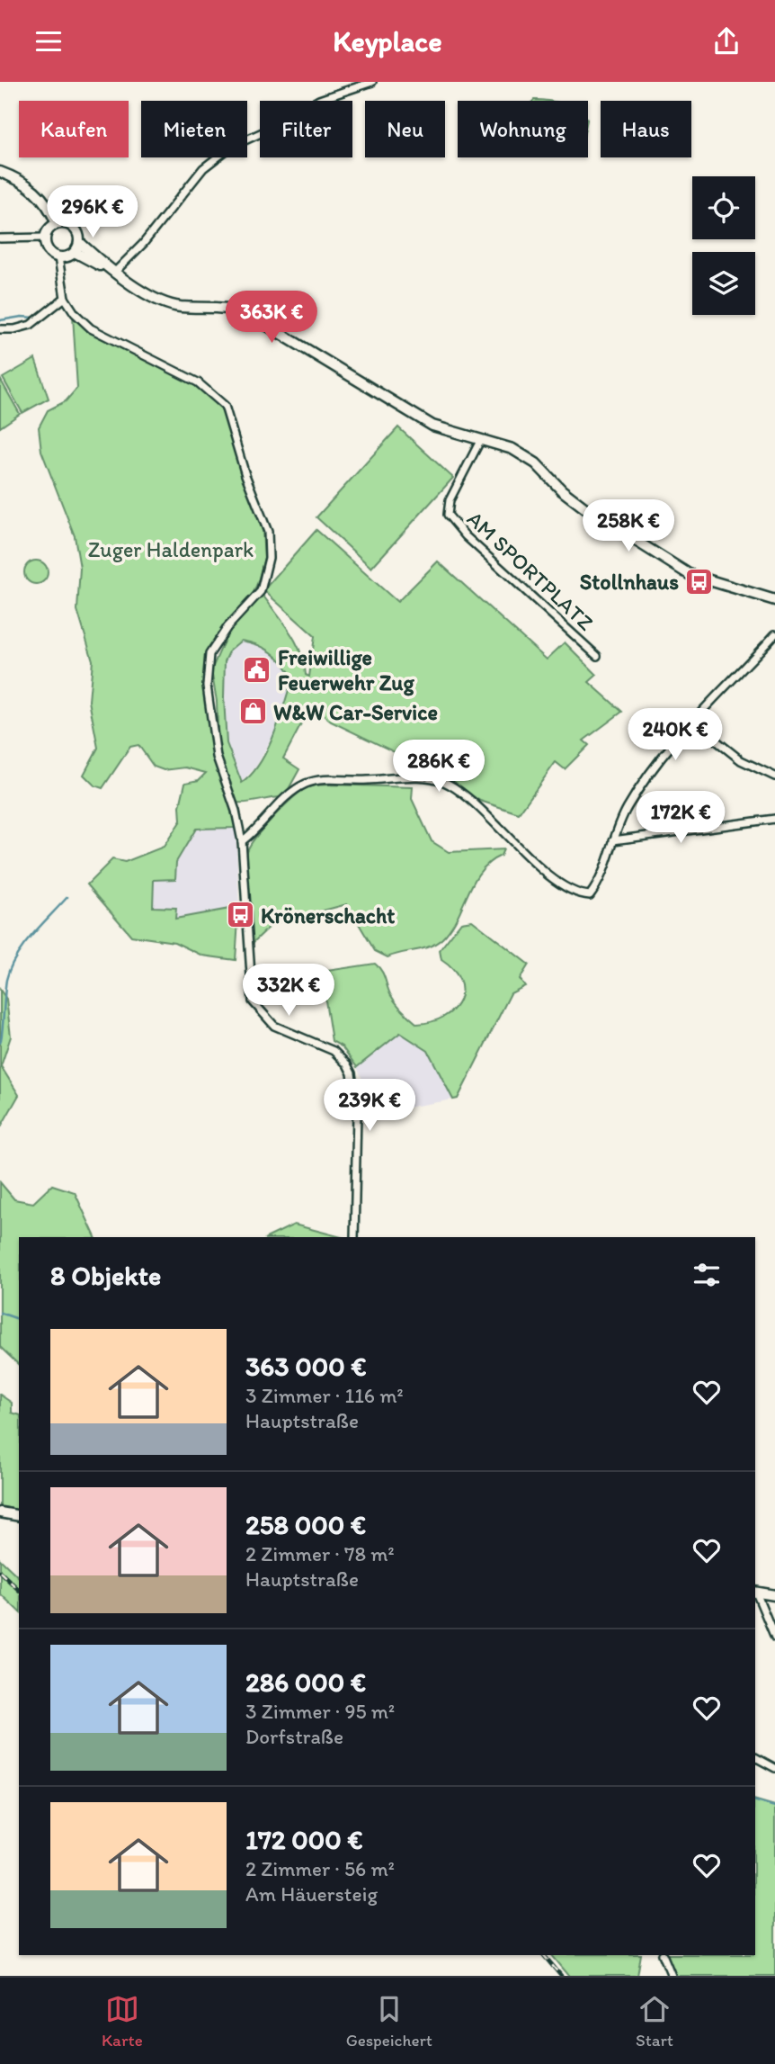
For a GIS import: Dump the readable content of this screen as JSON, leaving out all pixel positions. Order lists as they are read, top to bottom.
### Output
{
  "streets": {
    "street": ["AM SPORTPLATZ"]
  },
  "parks": ["Zuger Haldenpark"],
  "places": {
    "bus stop": ["Stollnhaus", "Krönerschacht"],
    "public building": ["Freiwillige Feuerwehr Zug"],
    "shop": ["W&W Car-Service"]
  },
  "page": {
    "header": "Keyplace",
    "chip": [
      "Kaufen",
      "Mieten",
      "Filter",
      "Neu",
      "Wohnung",
      "Haus"
    ],
    "price": [
      "296K €",
      "363K €",
      "258K €",
      "240K €",
      "286K €",
      "172K €",
      "332K €",
      "239K €"
    ],
    "heading": "8 Objekte",
    "list": [
      {
        "name": "363 000 €",
        "note": "3 Zimmer · 116 m² · Hauptstraße"
      },
      {
        "name": "258 000 €",
        "note": "2 Zimmer · 78 m² · Hauptstraße"
      },
      {
        "name": "286 000 €",
        "note": "3 Zimmer · 95 m² · Dorfstraße"
      },
      {
        "name": "172 000 €",
        "note": "2 Zimmer · 56 m² · Am Häuersteig"
      }
    ],
    "tabs": ["Karte", "Gespeichert", "Start"]
  }
}
